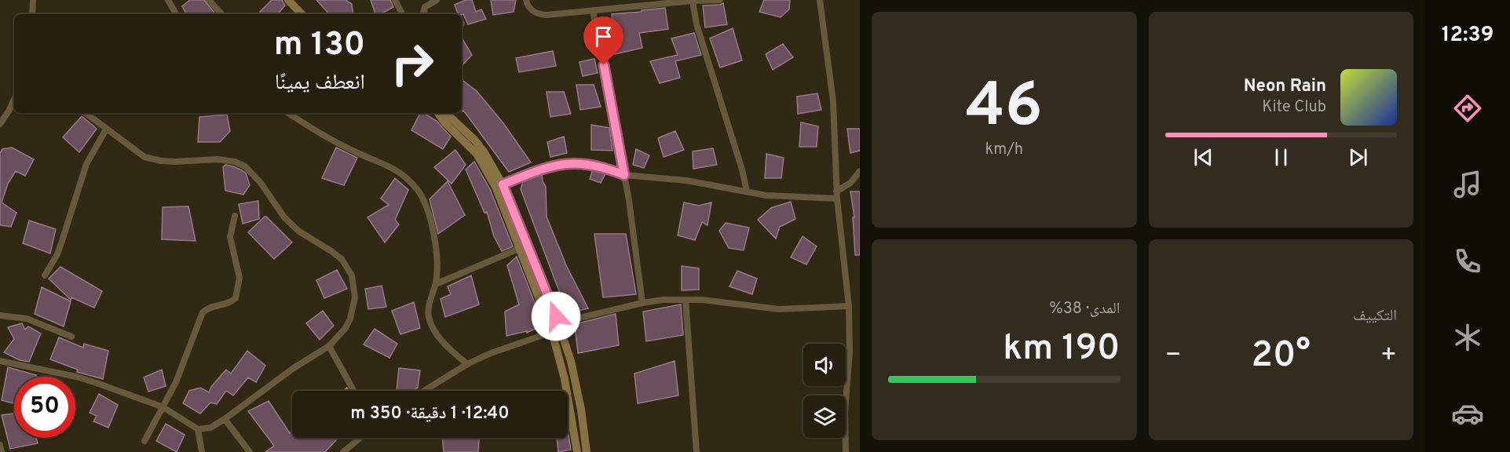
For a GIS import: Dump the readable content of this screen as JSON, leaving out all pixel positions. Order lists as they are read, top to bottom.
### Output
{
  "page": {
    "tabs": "12:39",
    "tile": [
      ["46", "km/h"],
      "التكييف",
      ["المدى · 38%", "190 km"]
    ],
    "turn": ["130 m", "انعطف يمينًا"],
    "song": ["Neon Rain", "Kite Club"],
    "heat": ["−", "20°", "+"],
    "limit": "50",
    "trip": "12:40 · 1 دقيقة · 350 m"
  }
}
